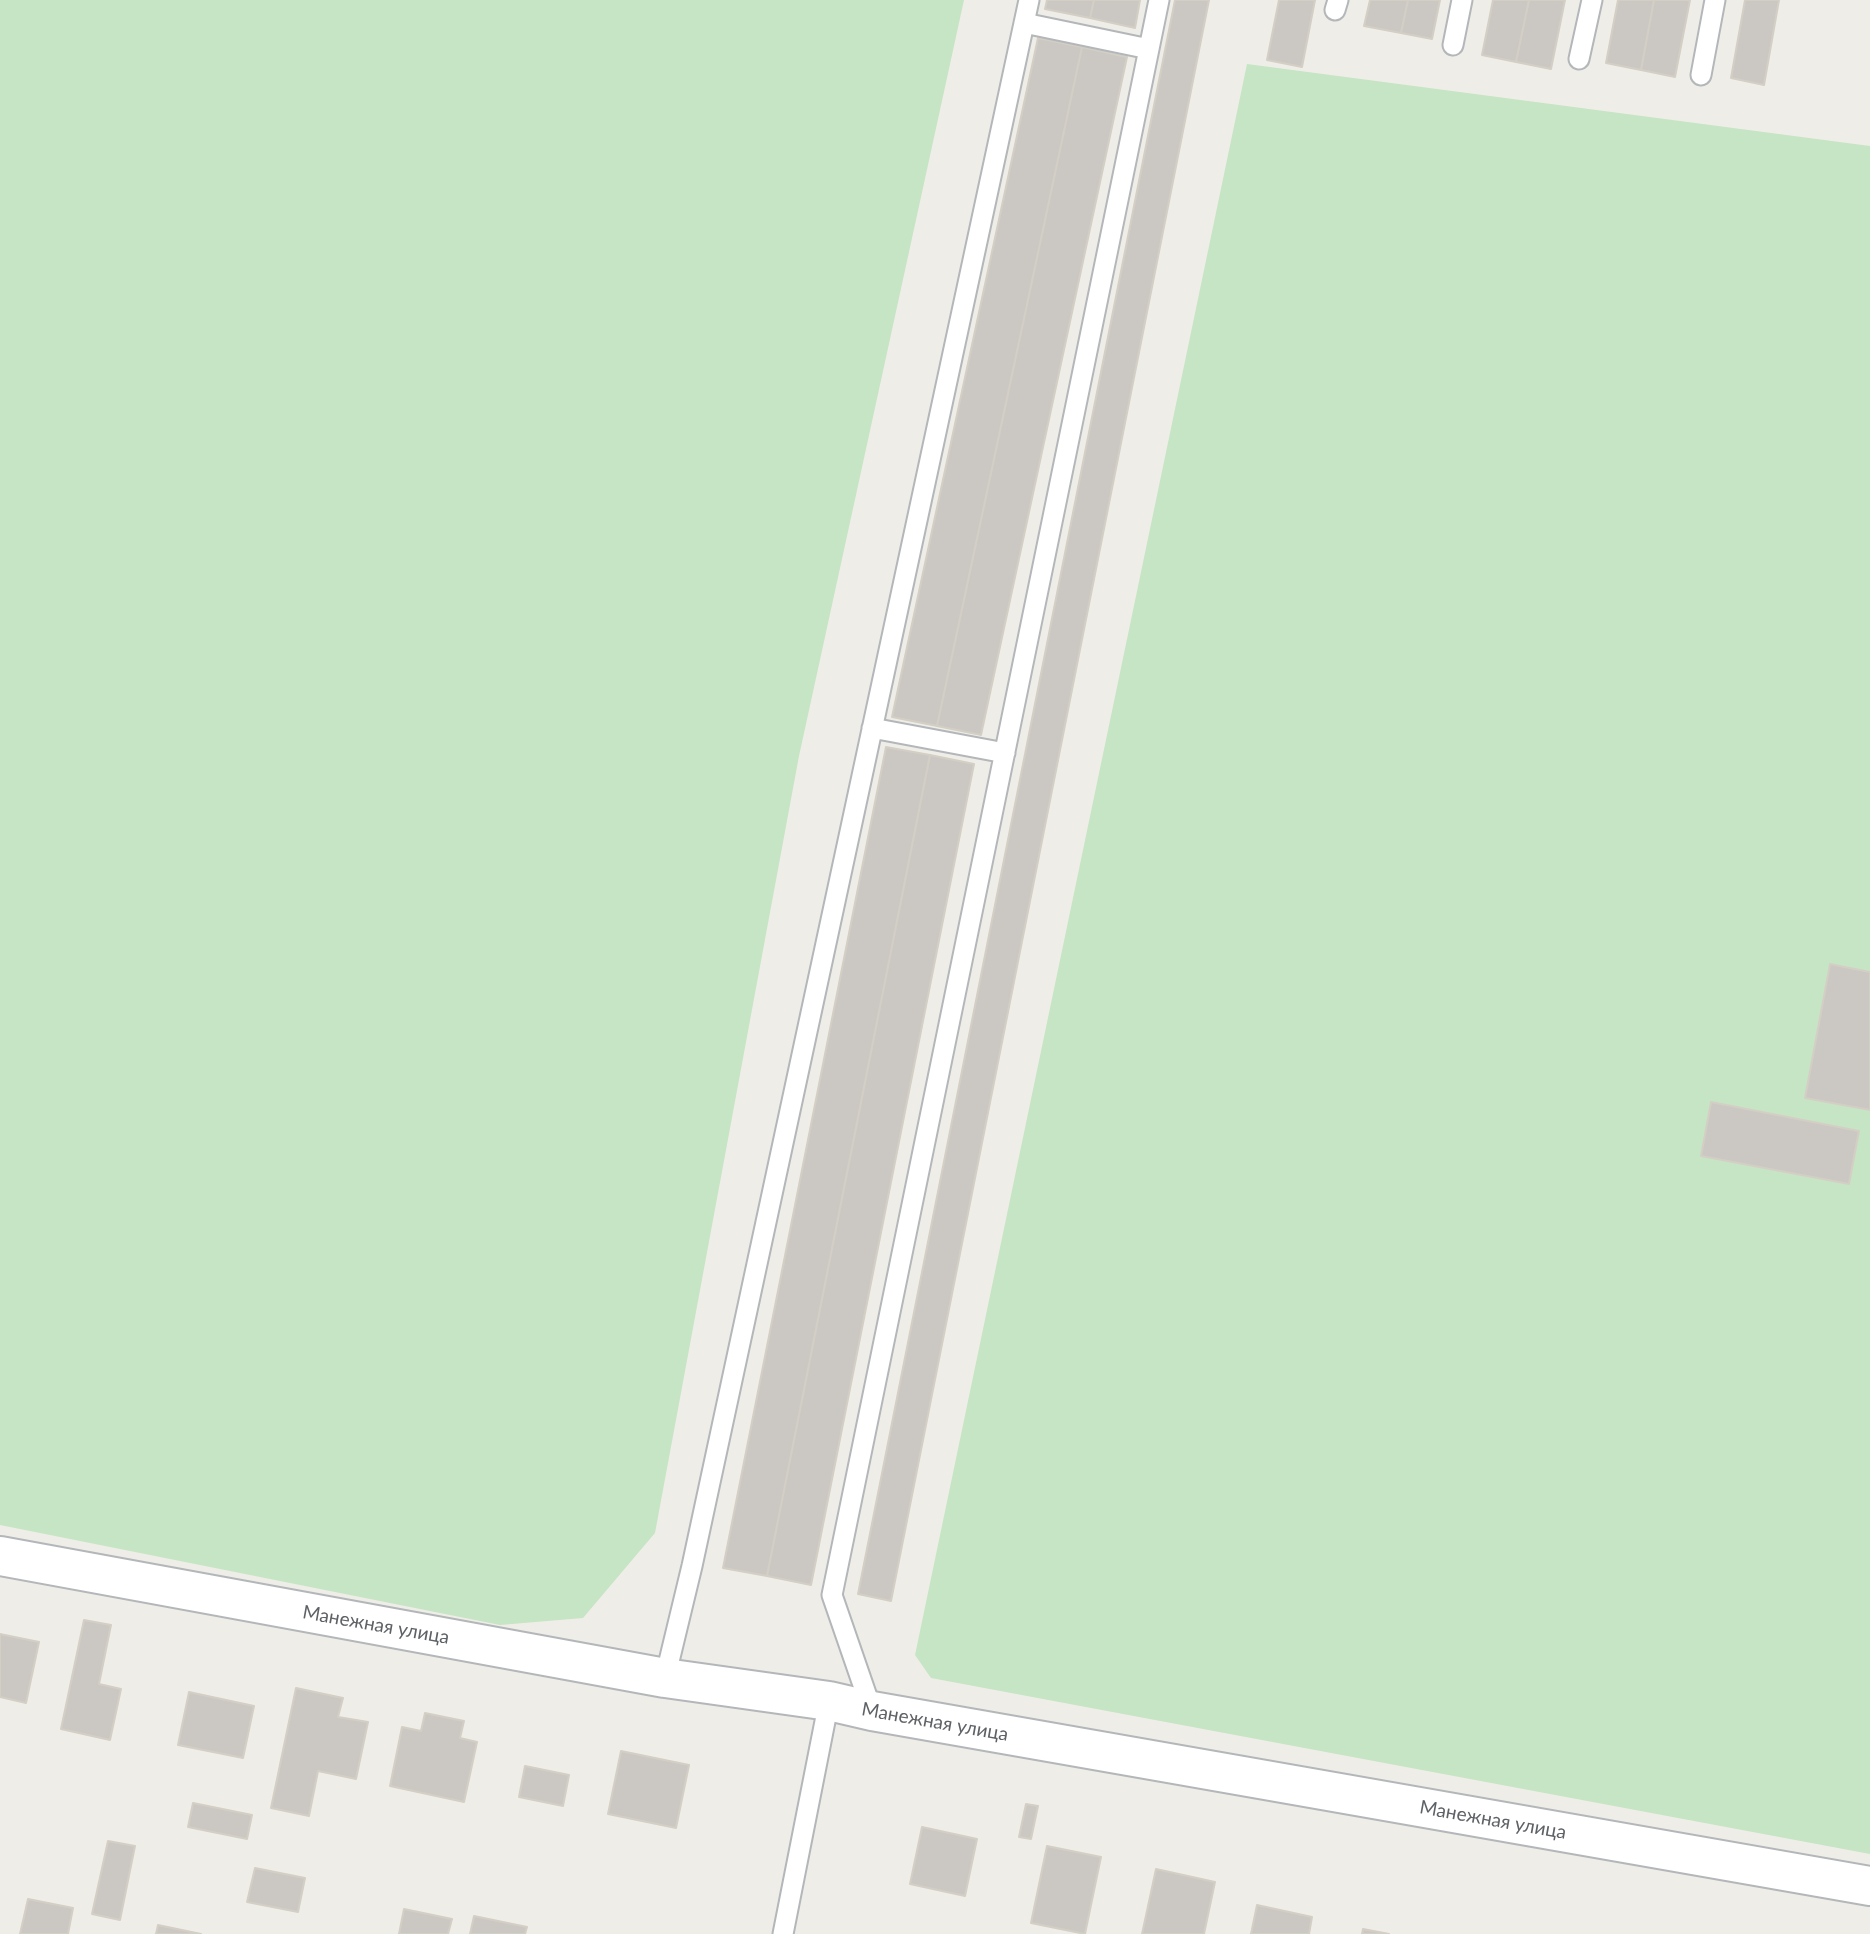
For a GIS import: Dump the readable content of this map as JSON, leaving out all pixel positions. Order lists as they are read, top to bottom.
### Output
{
  "streets": {
    "street": ["Манежная улица"]
  }
}
